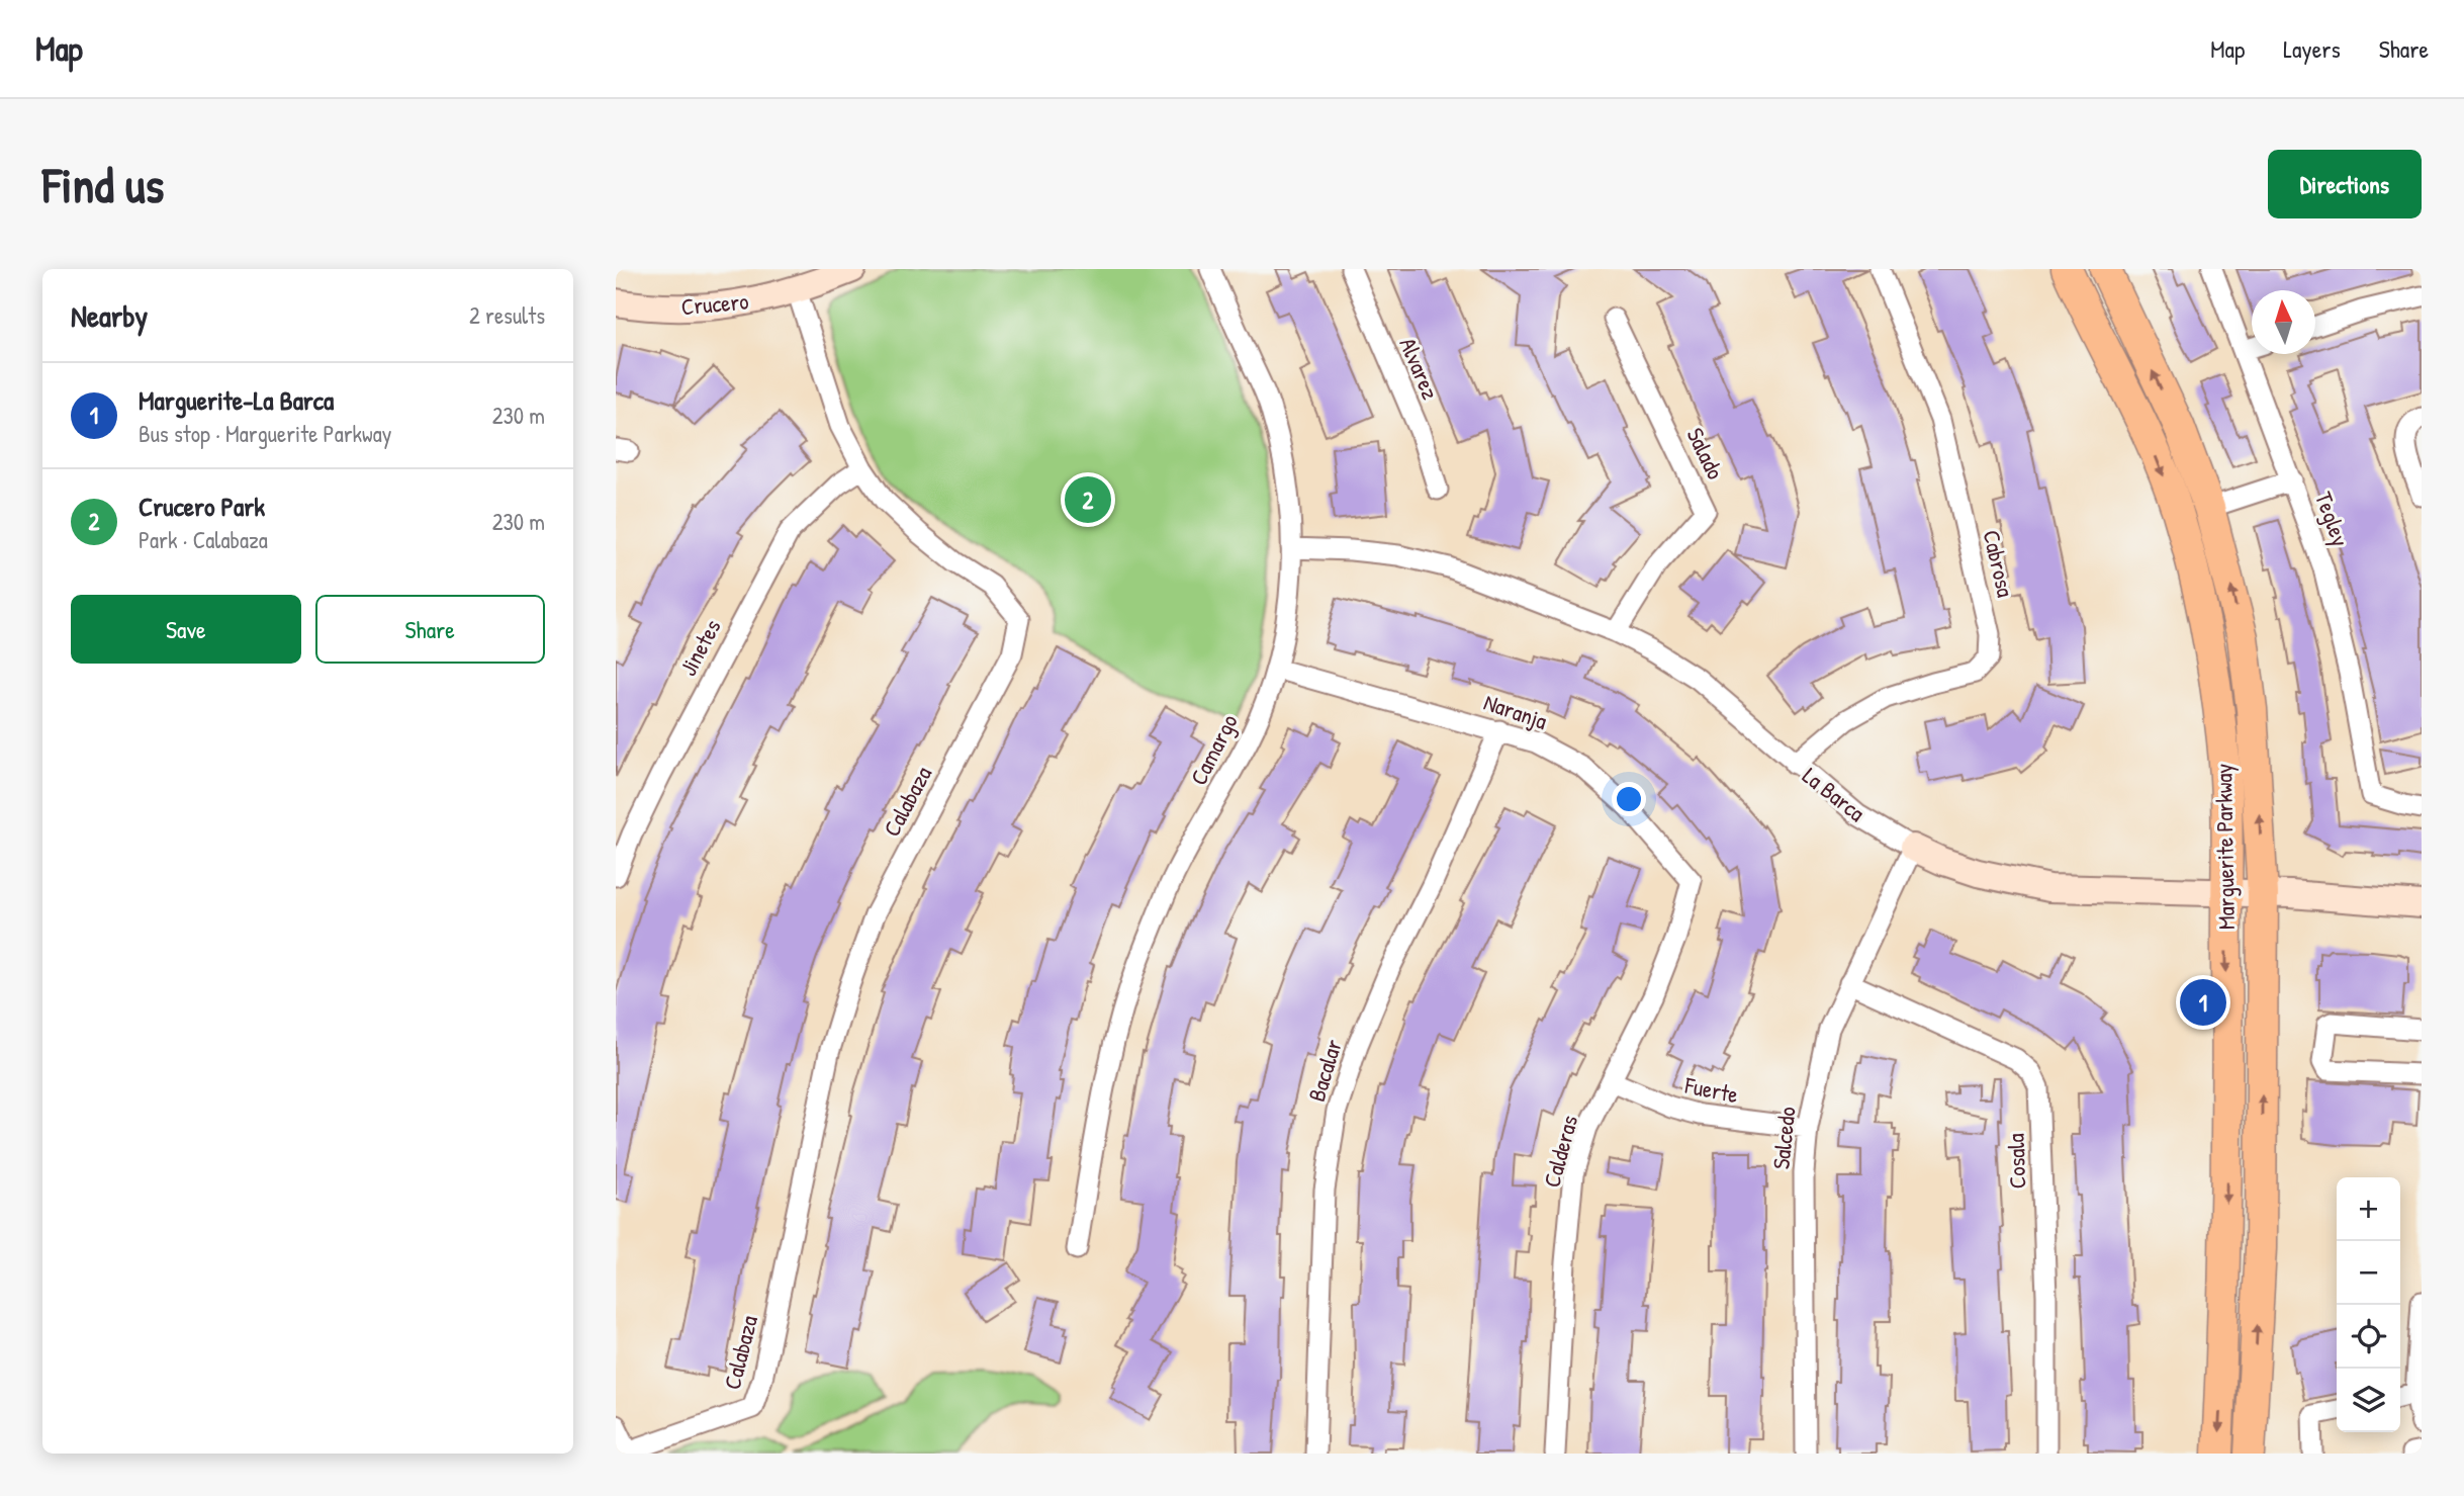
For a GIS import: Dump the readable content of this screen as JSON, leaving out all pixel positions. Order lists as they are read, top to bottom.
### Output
{
  "streets": {
    "main road": ["Marguerite Parkway"],
    "street": [
      "Crucero",
      "Alvarez",
      "Salado",
      "Tegley",
      "Cabrosa",
      "Jinetes",
      "Naranja",
      "Camargo",
      "La Barca",
      "Calabaza",
      "Bacalar",
      "Fuerte",
      "Salcedo",
      "Calderas",
      "Cosala"
    ]
  },
  "crossings": [
    ["Crucero", "Calabaza"],
    ["Salado", "La Barca"],
    ["Cabrosa", "La Barca"],
    ["Jinetes", "Calabaza"],
    ["Naranja", "Camargo"],
    ["Naranja", "Bacalar"],
    ["Naranja", "Calderas"],
    ["Camargo", "La Barca"],
    ["La Barca", "Marguerite Parkway"],
    ["La Barca", "Salcedo"],
    ["Fuerte", "Salcedo"],
    ["Fuerte", "Calderas"],
    ["Salcedo", "Cosala"]
  ],
  "north": "top",
  "page": {
    "header": "Map",
    "nav": ["Map", "Layers", "Share"],
    "buttons": [
      "Directions",
      ["Save", "Share"]
    ],
    "title": "Find us",
    "heading": ["Nearby", "2 results"],
    "list": [
      {
        "mark": "1",
        "name": "Marguerite-La Barca",
        "note": "Bus stop · Marguerite Parkway",
        "value": "230 m"
      },
      {
        "mark": "2",
        "name": "Crucero Park",
        "note": "Park · Calabaza",
        "value": "230 m"
      }
    ],
    "pins": ["2", "1"],
    "map_buttons": ["+", "−"]
  }
}
